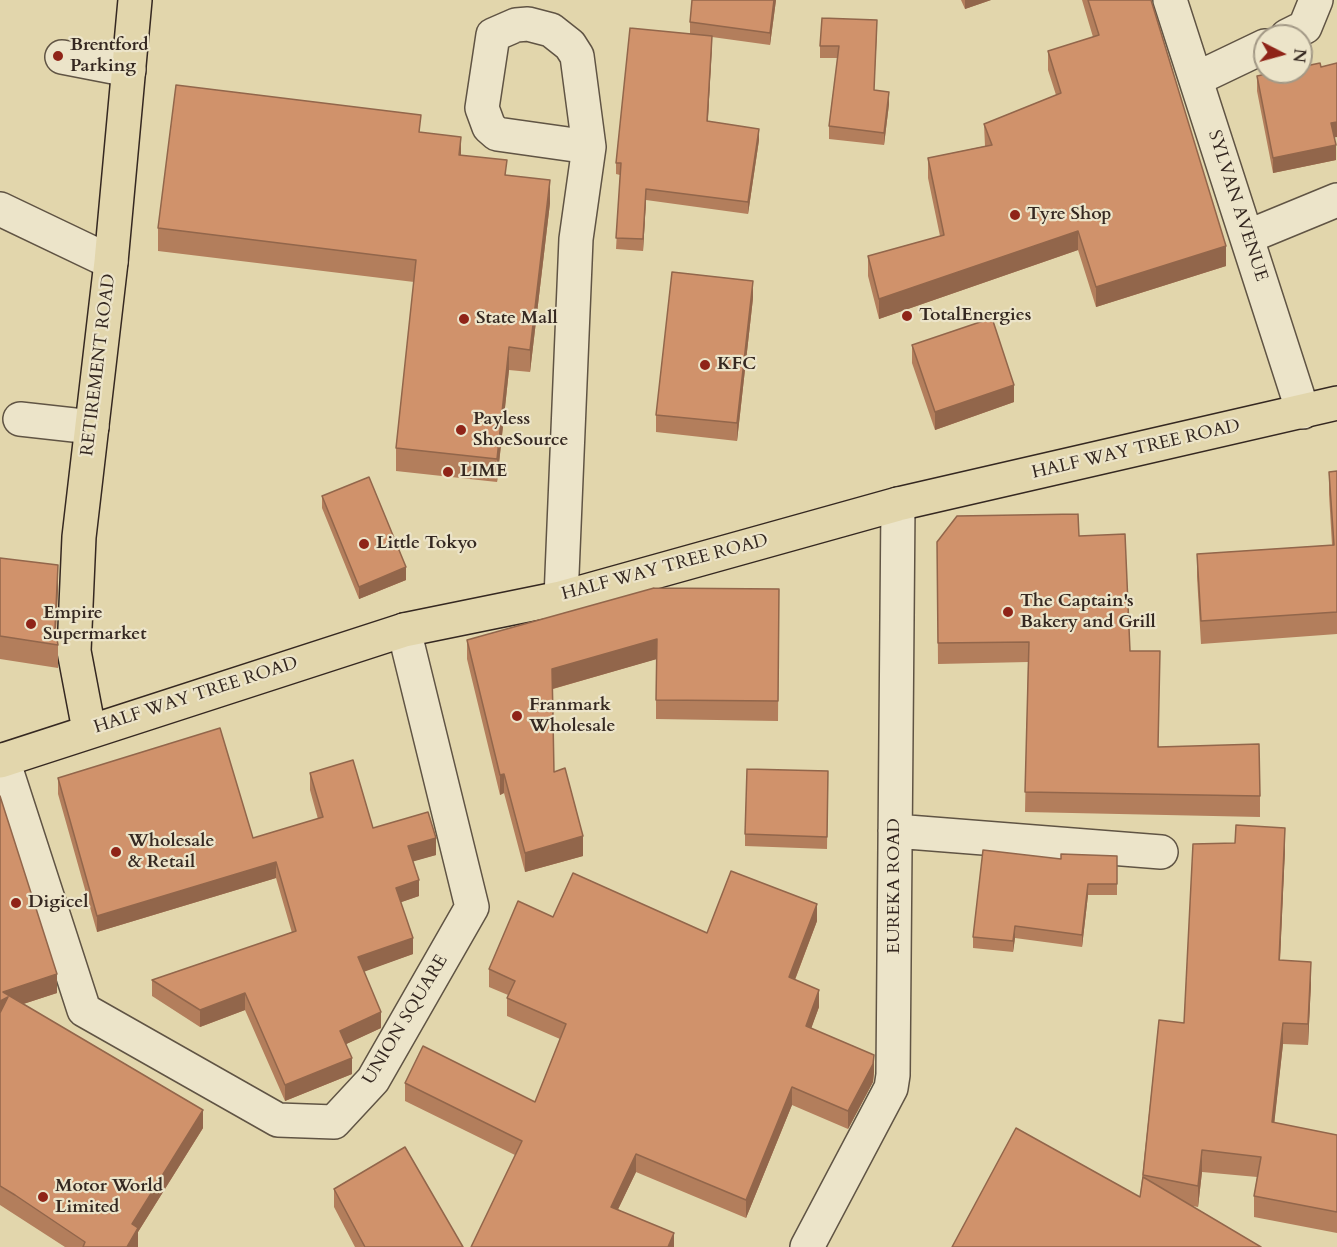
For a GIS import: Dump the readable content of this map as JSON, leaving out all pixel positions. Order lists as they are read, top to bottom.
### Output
{
  "streets": {
    "main road": ["RETIREMENT ROAD", "HALF WAY TREE ROAD"],
    "street": ["SYLVAN AVENUE", "EUREKA ROAD", "UNION SQUARE"]
  },
  "crossings": [
    ["SYLVAN AVENUE", "HALF WAY TREE ROAD"],
    ["RETIREMENT ROAD", "HALF WAY TREE ROAD"],
    ["HALF WAY TREE ROAD", "EUREKA ROAD"],
    ["HALF WAY TREE ROAD", "UNION SQUARE"]
  ],
  "places": [
    "Brentford Parking",
    "Tyre Shop",
    "TotalEnergies",
    "State Mall",
    "KFC",
    "Payless ShoeSource",
    "LIME",
    "Little Tokyo",
    "The Captain's Bakery and Grill",
    "Empire Supermarket",
    "Franmark Wholesale",
    "Wholesale & Retail",
    "Digicel",
    "Motor World Limited"
  ],
  "north": "right"
}
